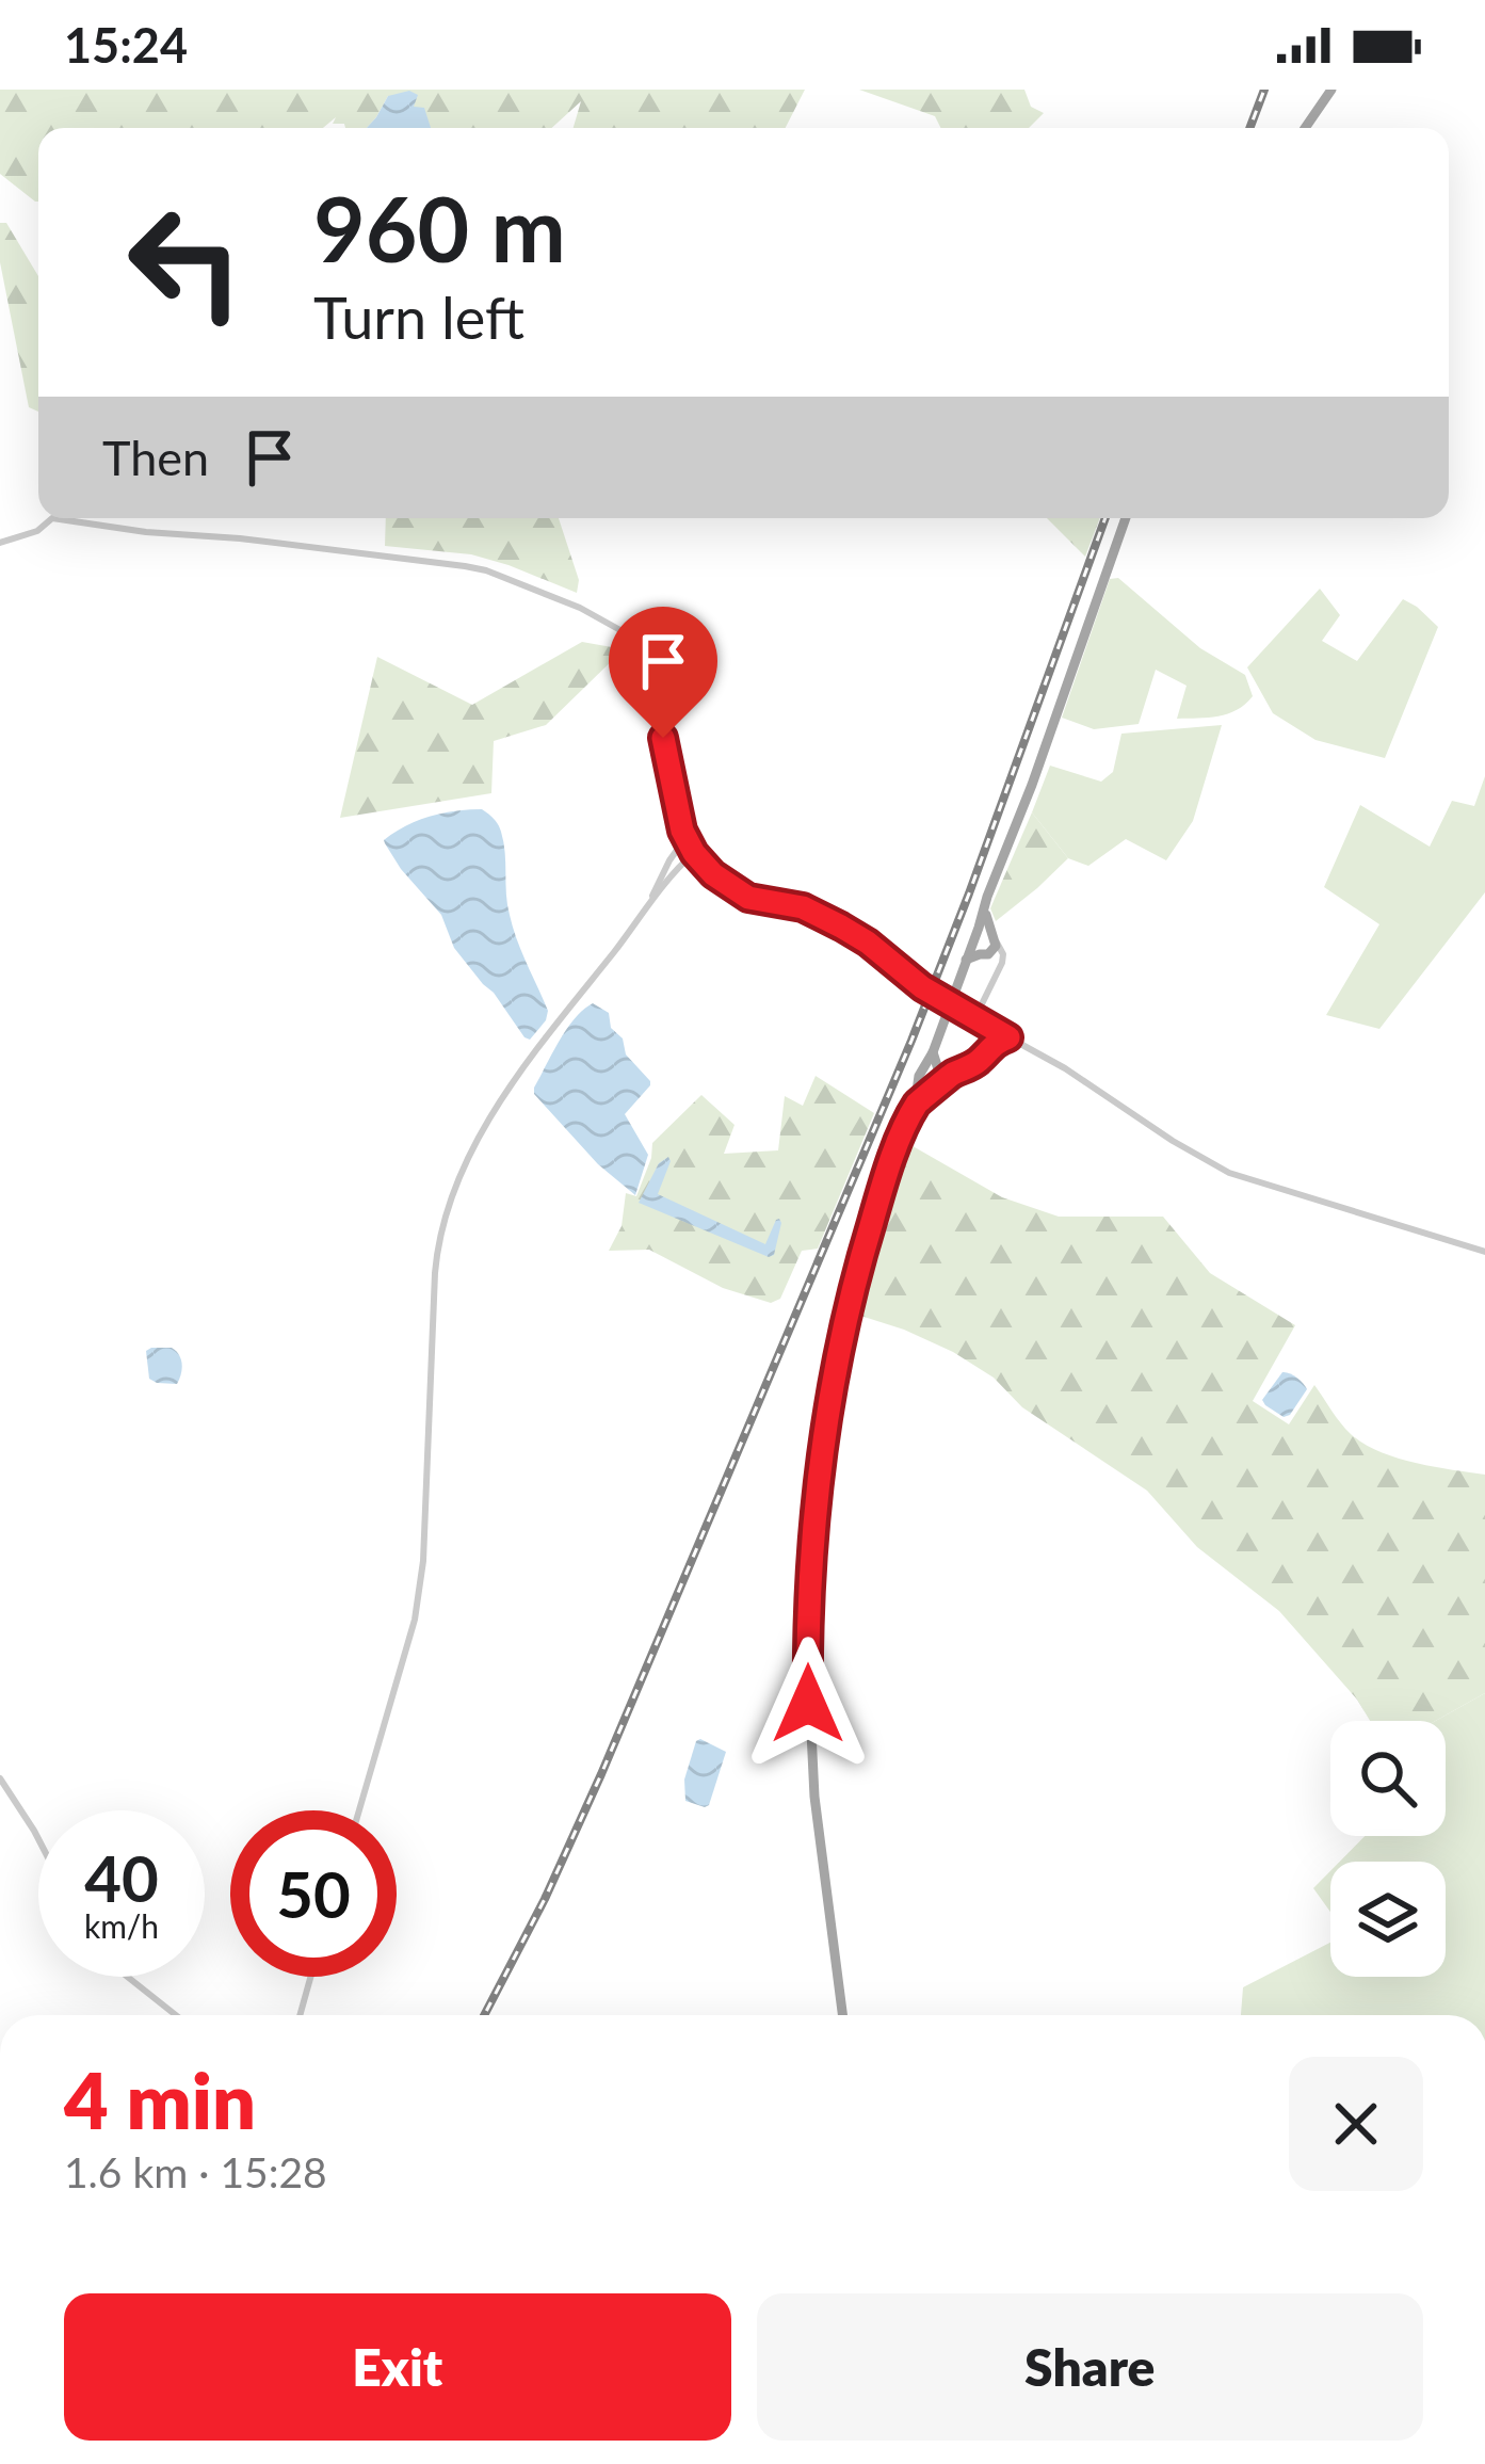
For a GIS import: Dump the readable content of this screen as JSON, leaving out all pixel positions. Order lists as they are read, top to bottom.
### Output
{
  "page": {
    "status": "15:24",
    "turn": ["960 m", "Turn left"],
    "then": "Then",
    "speed": "40 km/h",
    "limit": "50",
    "heading": ["4 min", "1.6 km · 15:28"],
    "buttons": ["Exit", "Share"]
  }
}
